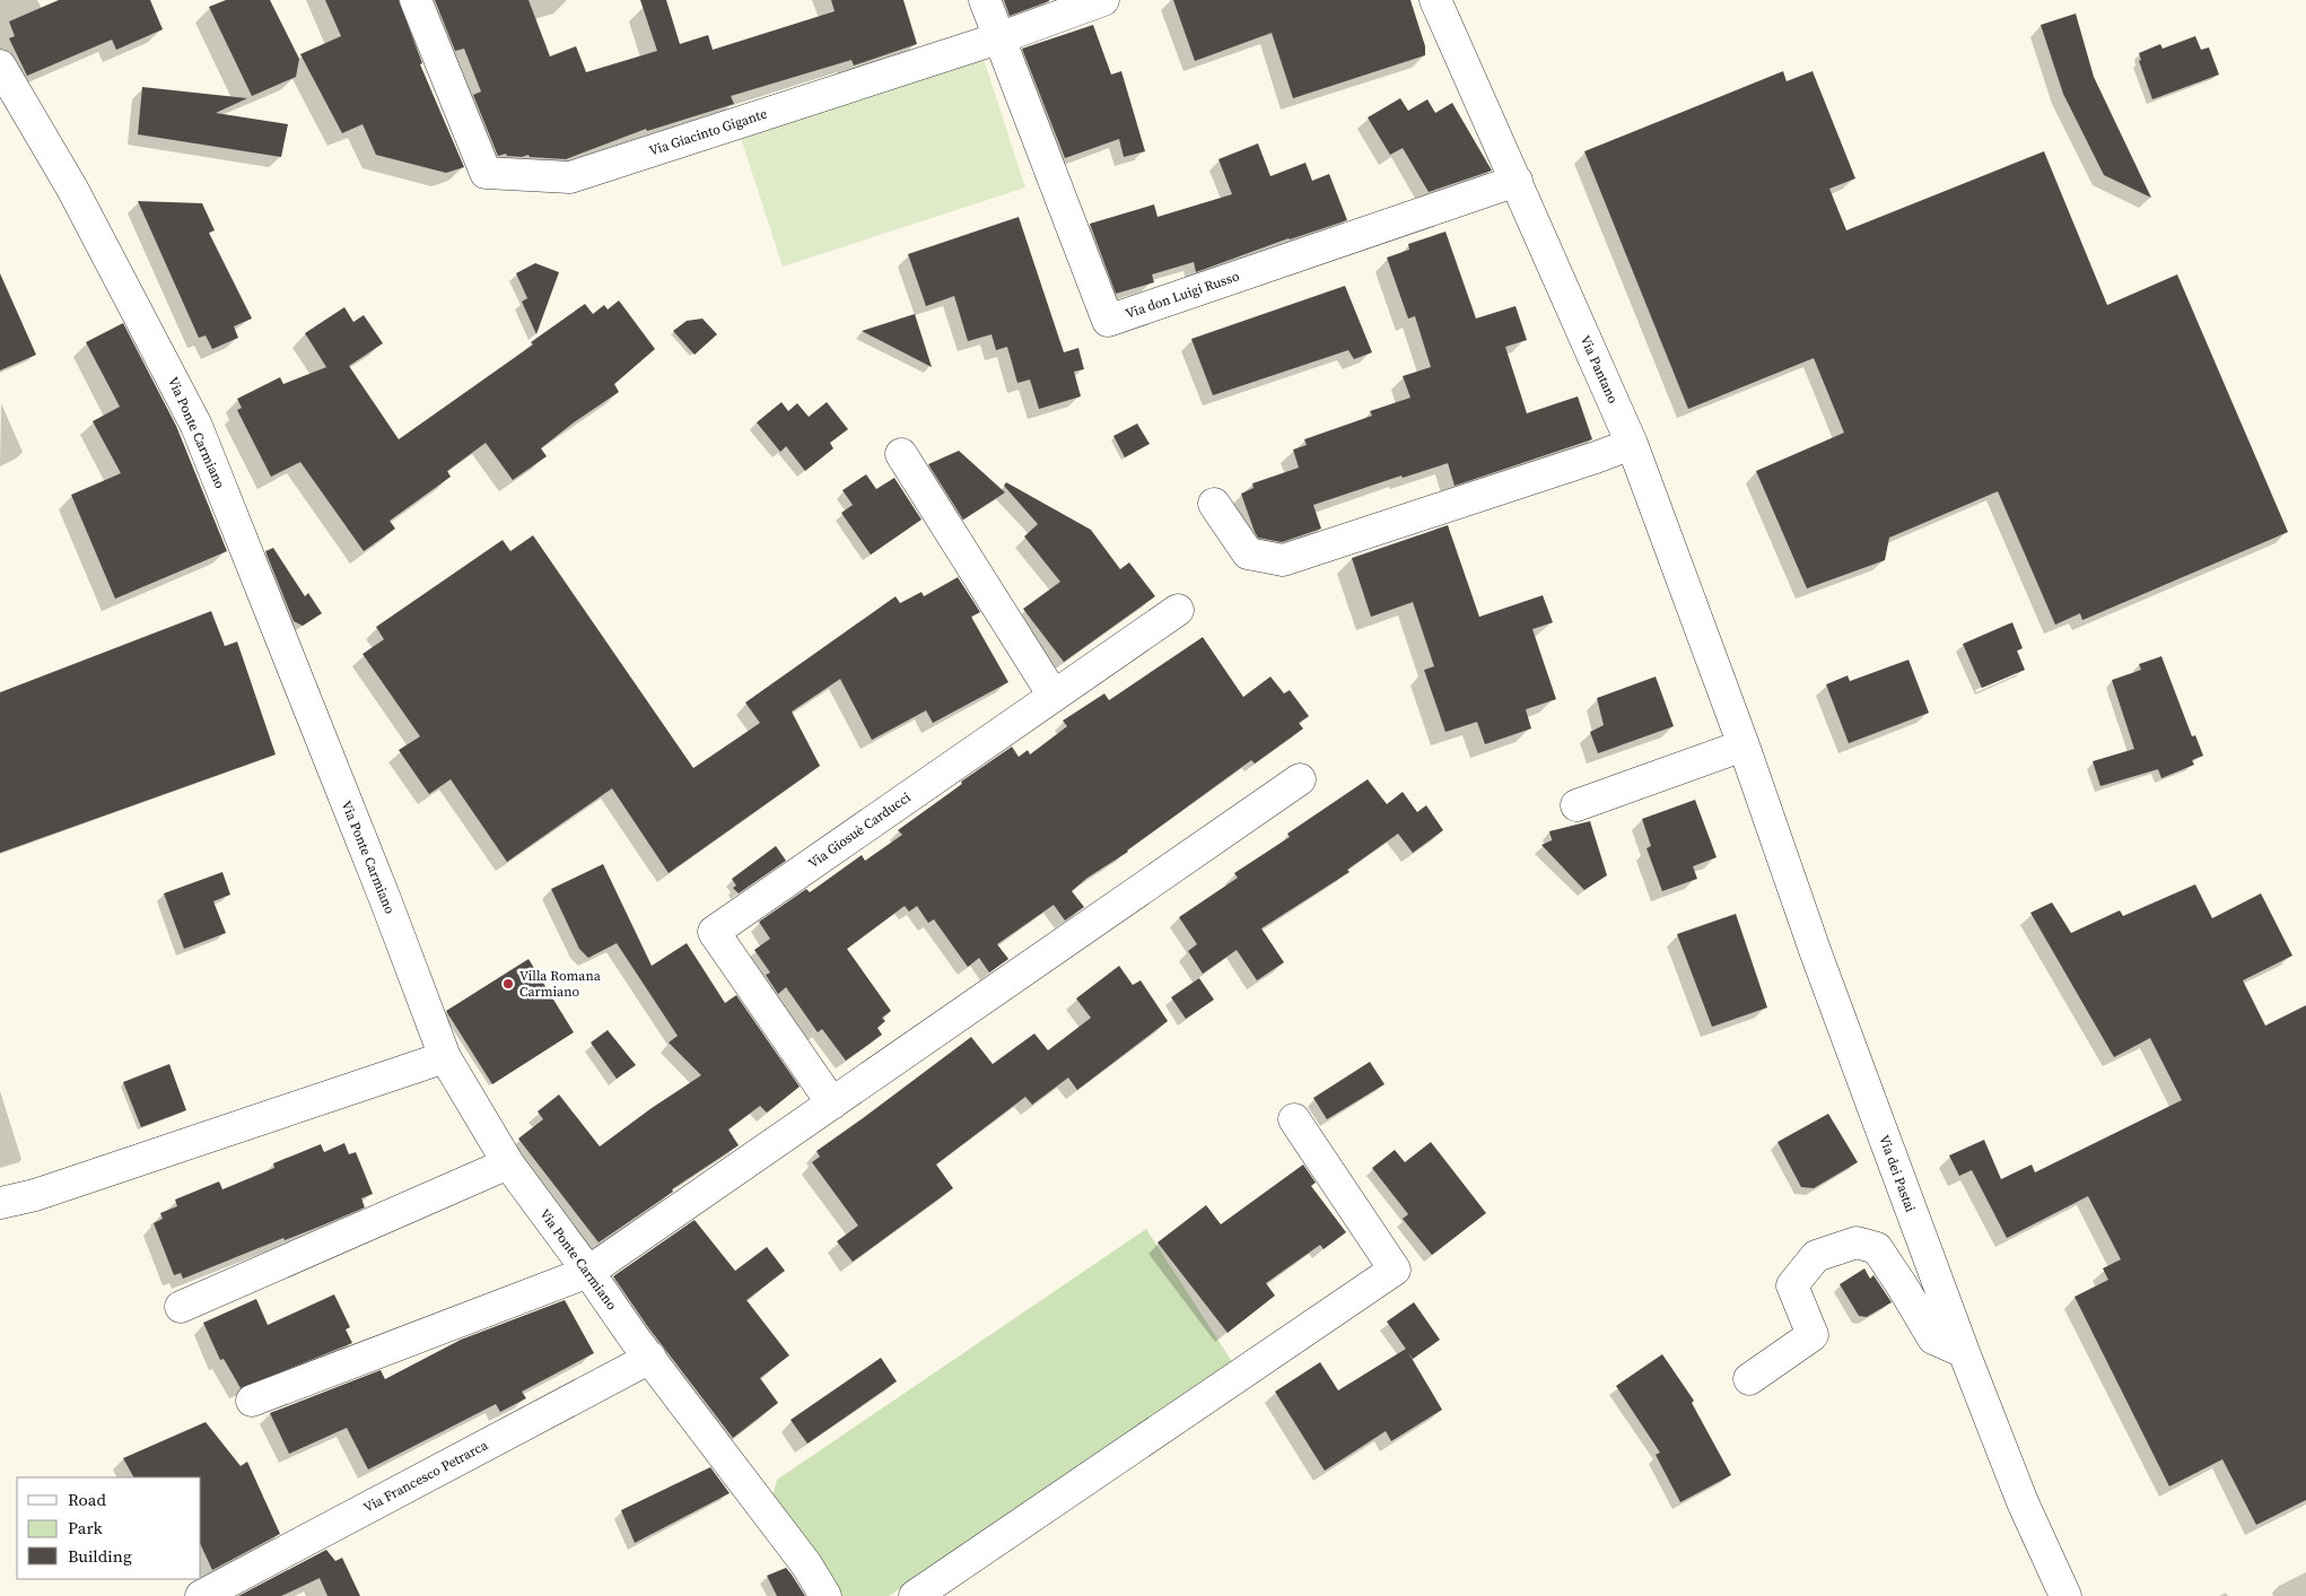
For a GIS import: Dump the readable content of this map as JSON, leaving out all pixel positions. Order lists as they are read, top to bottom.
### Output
{
  "streets": {
    "street": [
      "Via Giacinto Gigante",
      "Via don Luigi Russo",
      "Via Pantano",
      "Via Ponte Carmiano",
      "Via Giosuè Carducci",
      "Via dei Pastai",
      "Via Francesco Petrarca"
    ]
  },
  "crossings": [
    ["Via Giacinto Gigante", "Via don Luigi Russo"],
    ["Via don Luigi Russo", "Via Pantano"],
    ["Via Pantano", "Via dei Pastai"],
    ["Via Ponte Carmiano", "Via Francesco Petrarca"]
  ],
  "places": ["Villa Romana Carmiano"],
  "legend": ["Road", "Park", "Building"]
}
